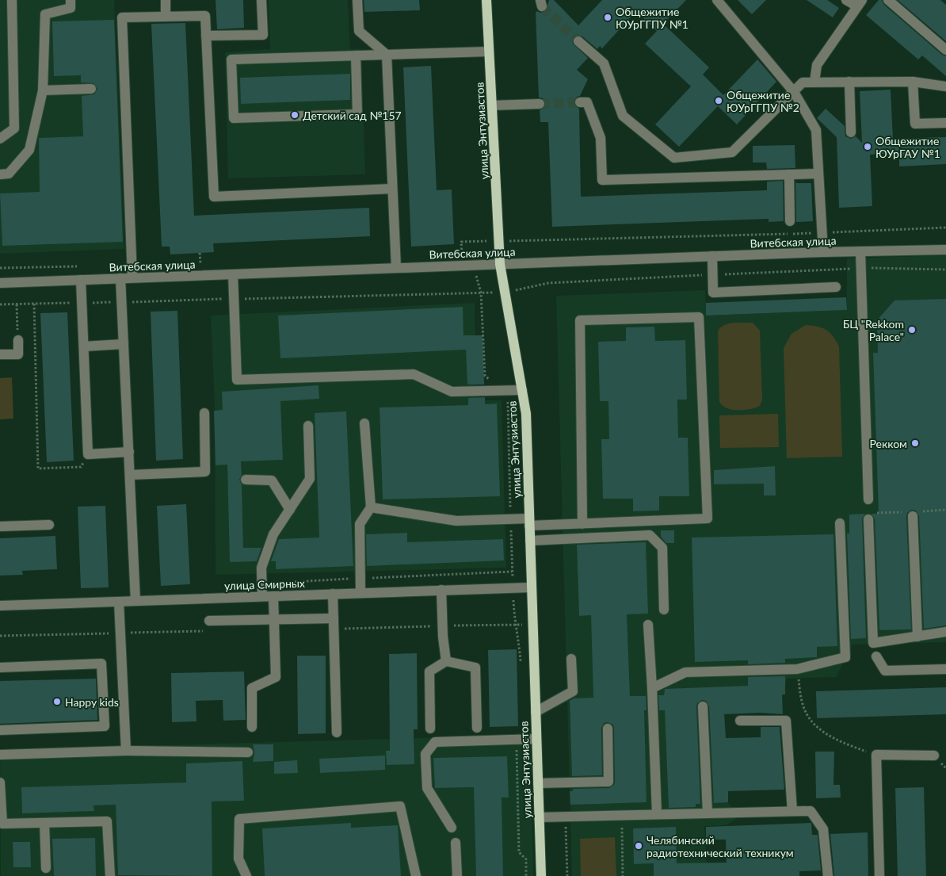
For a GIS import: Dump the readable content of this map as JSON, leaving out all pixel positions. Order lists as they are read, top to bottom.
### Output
{
  "streets": {
    "main road": ["улица Энтузиастов"],
    "street": ["Витебская улица", "улица Смирных"]
  },
  "crossings": [
    ["улица Энтузиастов", "Витебская улица"],
    ["улица Энтузиастов", "улица Смирных"]
  ],
  "places": [
    "Общежитие ЮУрГГПУ №1",
    "Общежитие ЮУрГГПУ №2",
    "Детский сад №157",
    "Общежитие ЮУрГАУ №1",
    "БЦ \"Rekkom Palace\"",
    "Рекком",
    "Happy kids",
    "Челябинский радиотехнический техникум"
  ]
}
